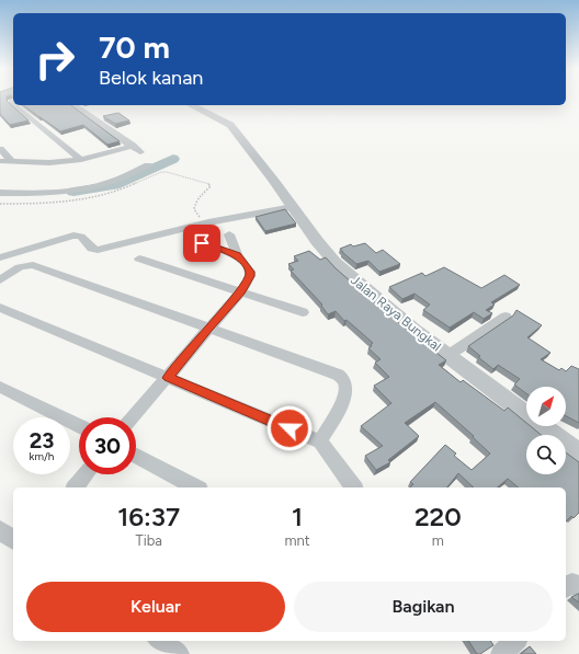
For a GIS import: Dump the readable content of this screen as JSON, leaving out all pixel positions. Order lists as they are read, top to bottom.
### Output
{
  "streets": {
    "street": ["Jalan Raya Bungkal"]
  },
  "north": "top right",
  "page": {
    "turn": ["70 m", "Belok kanan"],
    "speed": "23 km/h",
    "limit": "30",
    "eta": [
      "16:37",
      "Tiba",
      "1",
      "mnt",
      "220",
      "m"
    ],
    "buttons": ["Keluar", "Bagikan"]
  }
}
